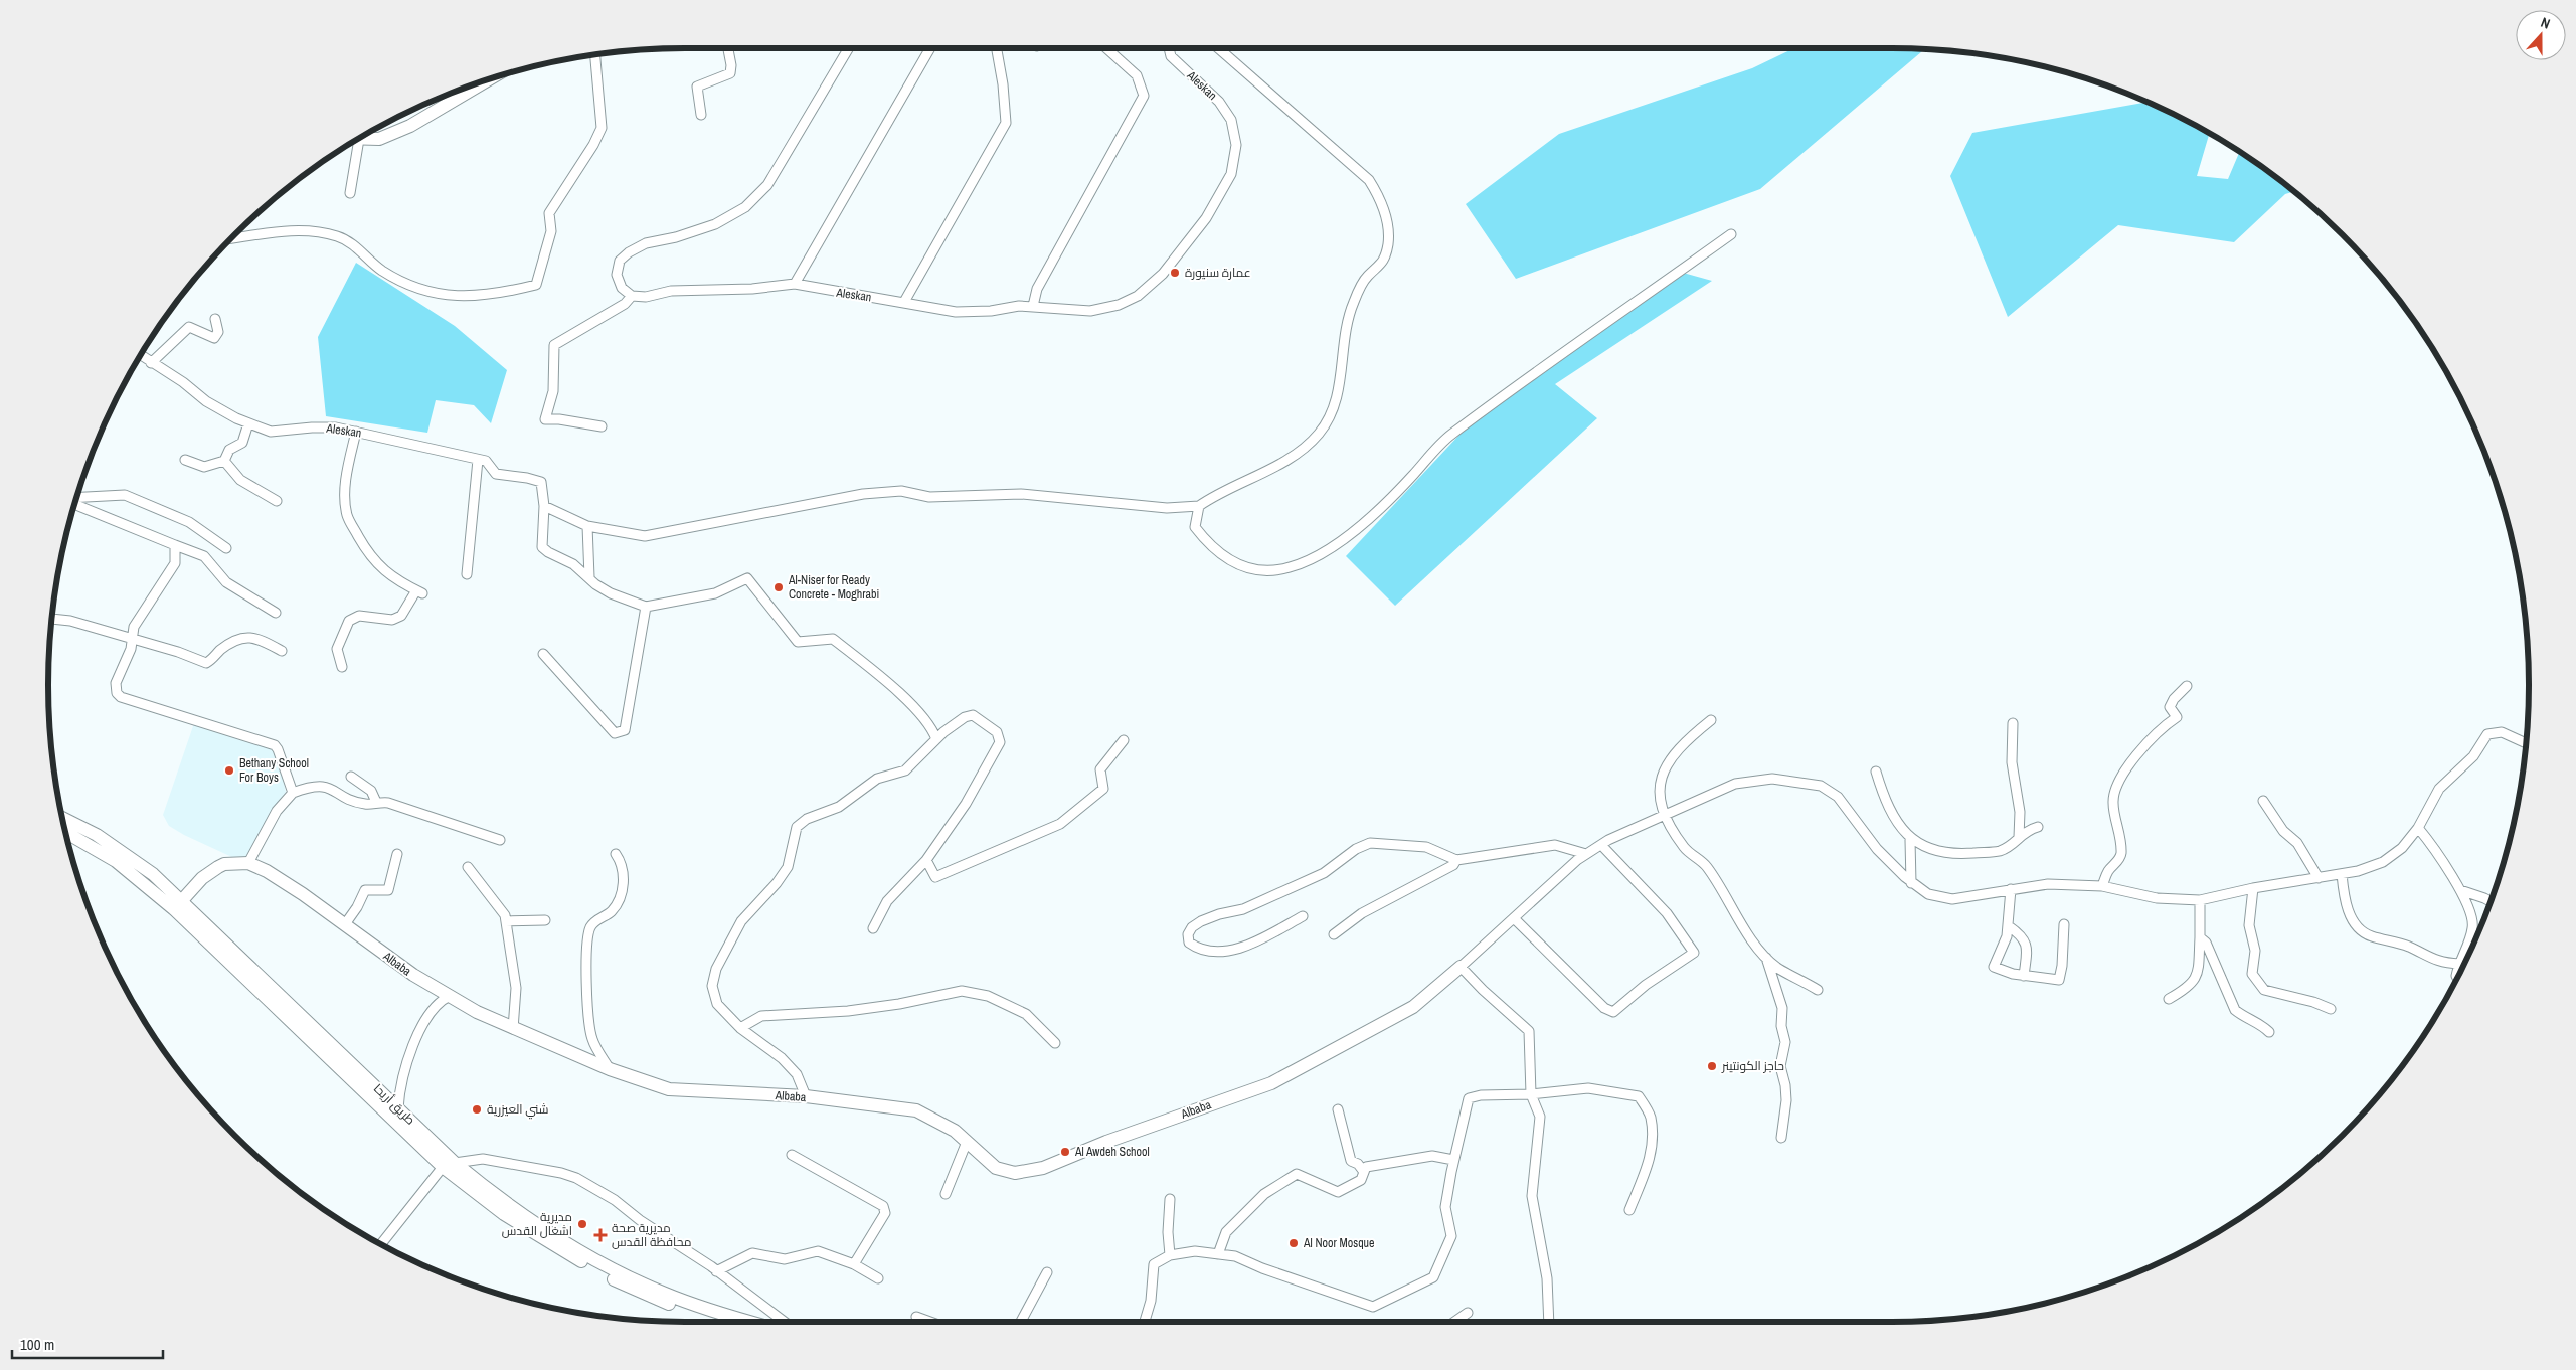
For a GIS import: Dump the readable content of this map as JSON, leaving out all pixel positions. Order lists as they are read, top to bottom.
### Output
{
  "streets": {
    "main road": ["Albaba", "طريق أريحا"],
    "street": ["Aleskan"]
  },
  "crossings": [
    ["Albaba", "طريق أريحا"]
  ],
  "places": {
    "other": [
      "عمارة سنيورة",
      "Al-Niser for Ready Concrete - Moghrabi",
      "Bethany School For Boys",
      "حاجز الكونتينر",
      "شني العيزرية",
      "Al Awdeh School",
      "مديرية اشغال القدس",
      "Al Noor Mosque"
    ],
    "health": ["مديرية صحة محافظة القدس"]
  },
  "scale_bar": "100 m",
  "north": "top"
}
